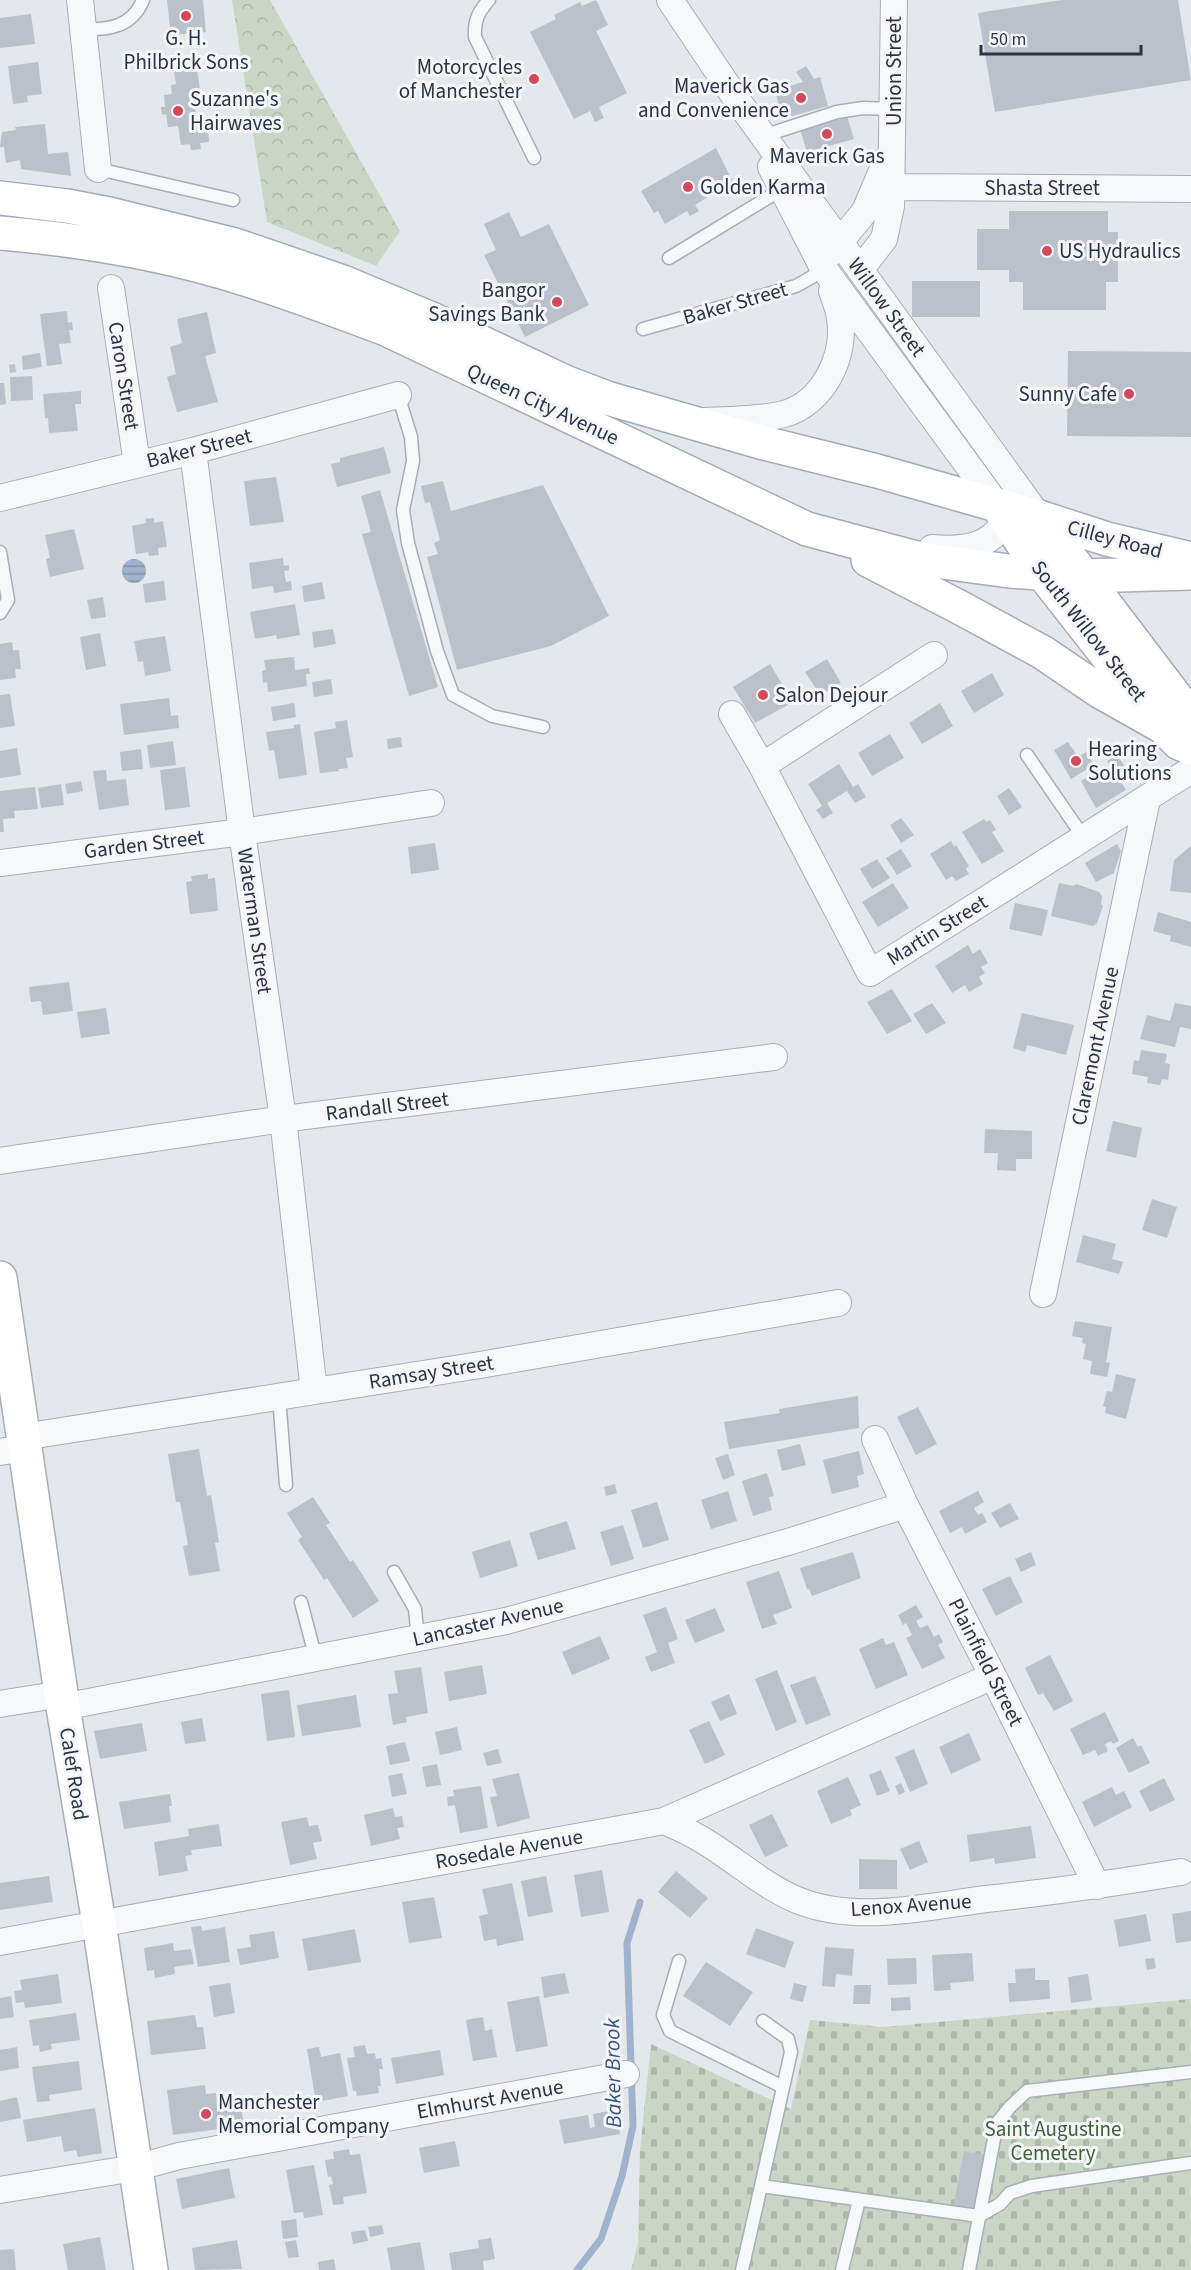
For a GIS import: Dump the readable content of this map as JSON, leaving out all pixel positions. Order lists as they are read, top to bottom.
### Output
{
  "streets": {
    "main road": [
      "Queen City Avenue",
      "Cilley Road",
      "South Willow Street",
      "Calef Road"
    ],
    "street": [
      "Union Street",
      "Shasta Street",
      "Baker Street",
      "Willow Street",
      "Caron Street",
      "Garden Street",
      "Waterman Street",
      "Martin Street",
      "Claremont Avenue",
      "Randall Street",
      "Ramsay Street",
      "Lancaster Avenue",
      "Plainfield Street",
      "Rosedale Avenue",
      "Lenox Avenue",
      "Elmhurst Avenue"
    ]
  },
  "crossings": [
    ["Union Street", "Shasta Street"],
    ["Union Street", "Baker Street"],
    ["Union Street", "Willow Street"],
    ["Baker Street", "Willow Street"],
    ["Baker Street", "Caron Street"],
    ["Baker Street", "Waterman Street"],
    ["Willow Street", "Queen City Avenue"],
    ["Willow Street", "Cilley Road"],
    ["Willow Street", "South Willow Street"],
    ["Queen City Avenue", "Cilley Road"],
    ["Queen City Avenue", "South Willow Street"],
    ["Cilley Road", "South Willow Street"],
    ["Garden Street", "Waterman Street"],
    ["Waterman Street", "Randall Street"],
    ["Waterman Street", "Ramsay Street"],
    ["Martin Street", "Claremont Avenue"],
    ["Ramsay Street", "Calef Road"],
    ["Lancaster Avenue", "Plainfield Street"],
    ["Lancaster Avenue", "Calef Road"],
    ["Plainfield Street", "Rosedale Avenue"],
    ["Plainfield Street", "Lenox Avenue"],
    ["Calef Road", "Rosedale Avenue"],
    ["Calef Road", "Elmhurst Avenue"],
    ["Rosedale Avenue", "Lenox Avenue"]
  ],
  "water": ["Baker Brook"],
  "parks": ["Saint Augustine Cemetery"],
  "places": [
    "G. H. Philbrick Sons",
    "Motorcycles of Manchester",
    "Maverick Gas and Convenience",
    "Suzanne's Hairwaves",
    "Maverick Gas",
    "Golden Karma",
    "US Hydraulics",
    "Bangor Savings Bank",
    "Sunny Cafe",
    "Salon Dejour",
    "Hearing Solutions",
    "Manchester Memorial Company"
  ],
  "scale_bar": "50 m"
}
